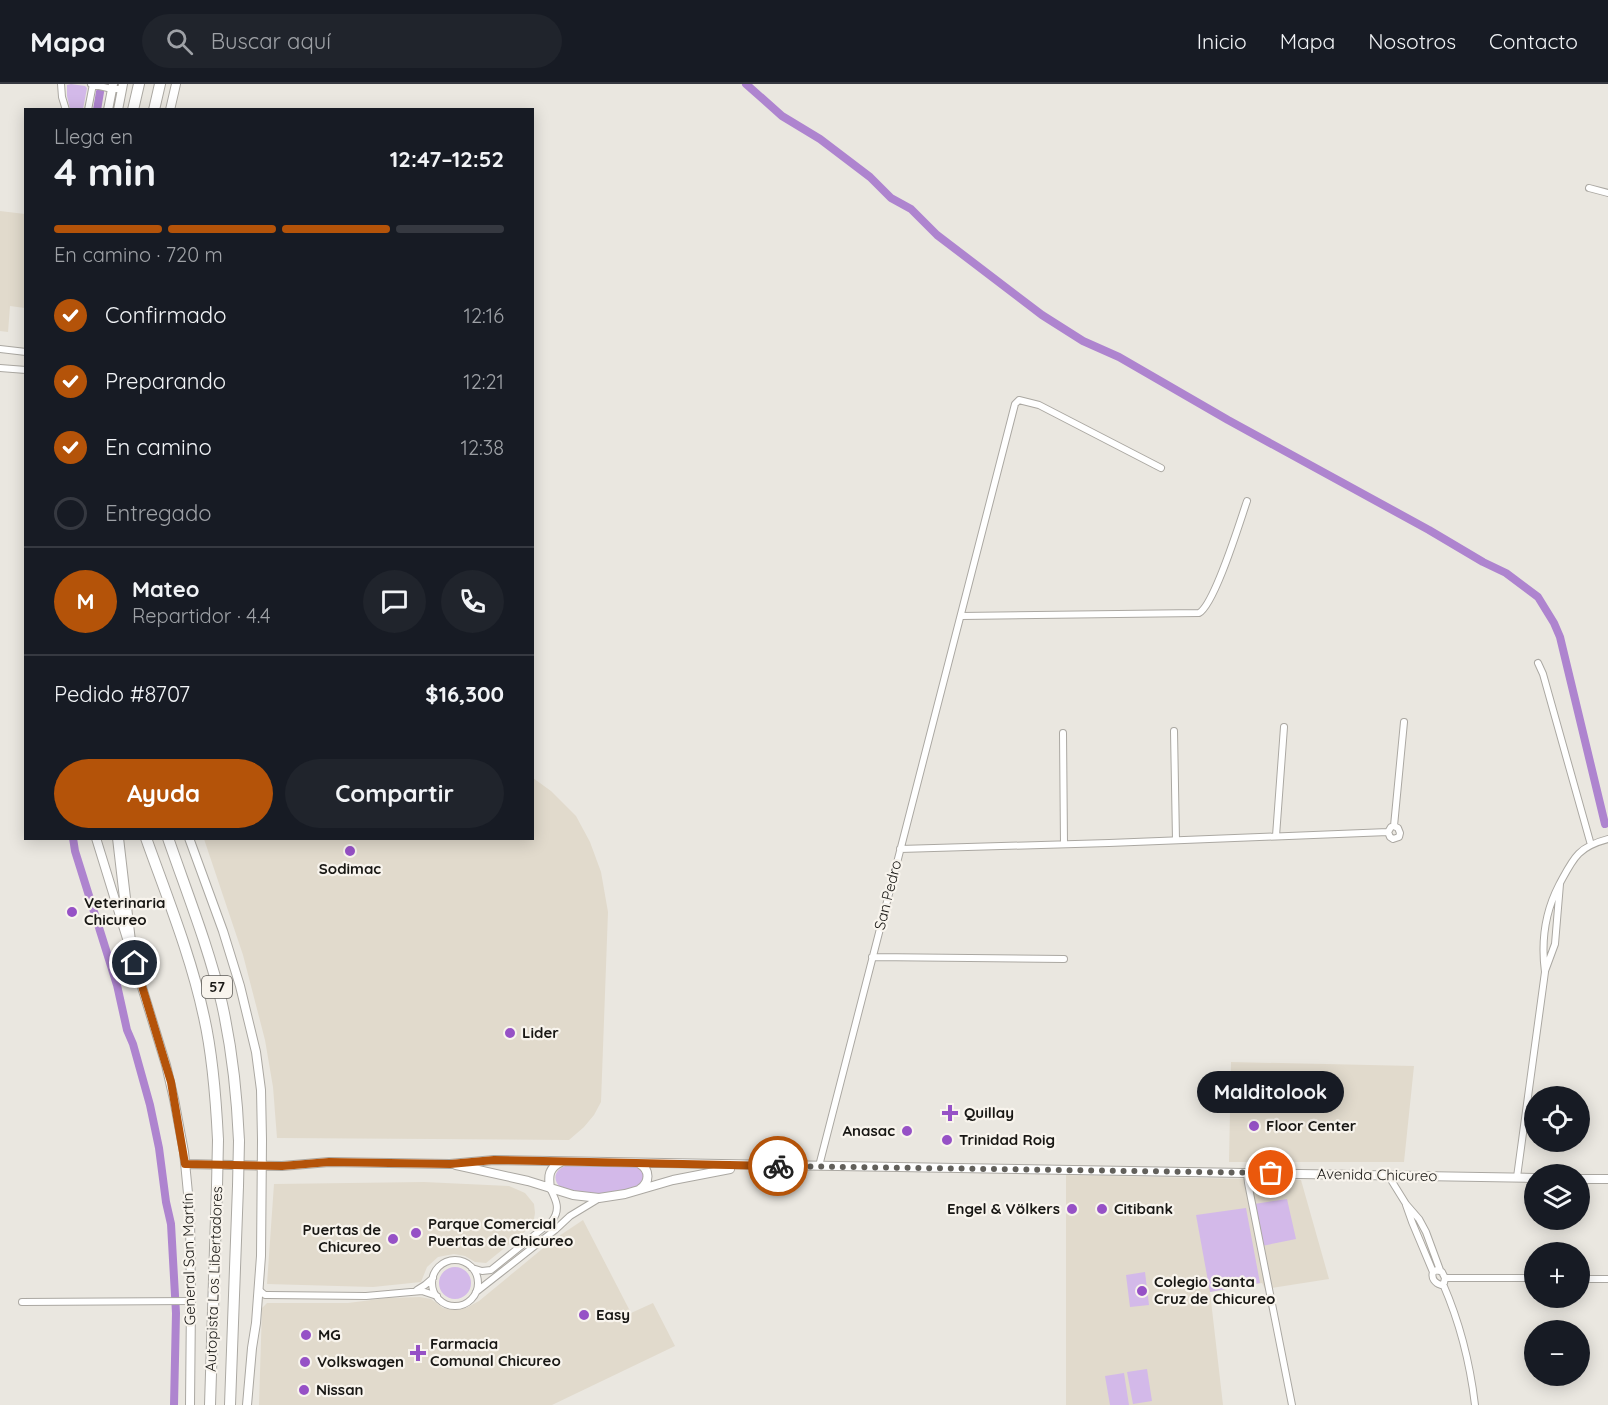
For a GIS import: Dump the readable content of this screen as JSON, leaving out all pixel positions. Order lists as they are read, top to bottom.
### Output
{
  "streets": {
    "highway": ["57", "Autopista Los Libertadores"],
    "main road": ["Avenida Chicureo", "General San Martín"],
    "street": ["San Pedro"]
  },
  "crossings": [
    ["San Pedro", "Avenida Chicureo"],
    ["Avenida Chicureo", "General San Martín"]
  ],
  "places": {
    "other": [
      "Sodimac",
      "Veterinaria Chicureo",
      "Lider",
      "Floor Center",
      "Anasac",
      "Trinidad Roig",
      "Malditolook",
      "Engel & Völkers",
      "Citibank",
      "Parque Comercial Puertas de Chicureo",
      "Puertas de Chicureo",
      "Colegio Santa Cruz de Chicureo",
      "Easy",
      "MG",
      "Volkswagen",
      "Nissan"
    ],
    "health": ["Quillay", "Farmacia Comunal Chicureo"]
  },
  "page": {
    "header": "Mapa",
    "search": "Buscar aquí",
    "nav": [
      "Inicio",
      "Mapa",
      "Nosotros",
      "Contacto"
    ],
    "heading": ["4 min", "Llega en", "12:47–12:52"],
    "panel": [
      "Mateo",
      "Repartidor · 4.4",
      "Pedido #8707",
      "$16,300"
    ],
    "bar": "En camino · 720 m",
    "list": [
      ["Confirmado", "12:16"],
      ["Preparando", "12:21"],
      ["En camino", "12:38"],
      "Entregado"
    ],
    "round": "M",
    "buttons": ["Ayuda", "Compartir"],
    "bubble": "Malditolook",
    "map_buttons": ["+", "−"]
  }
}
